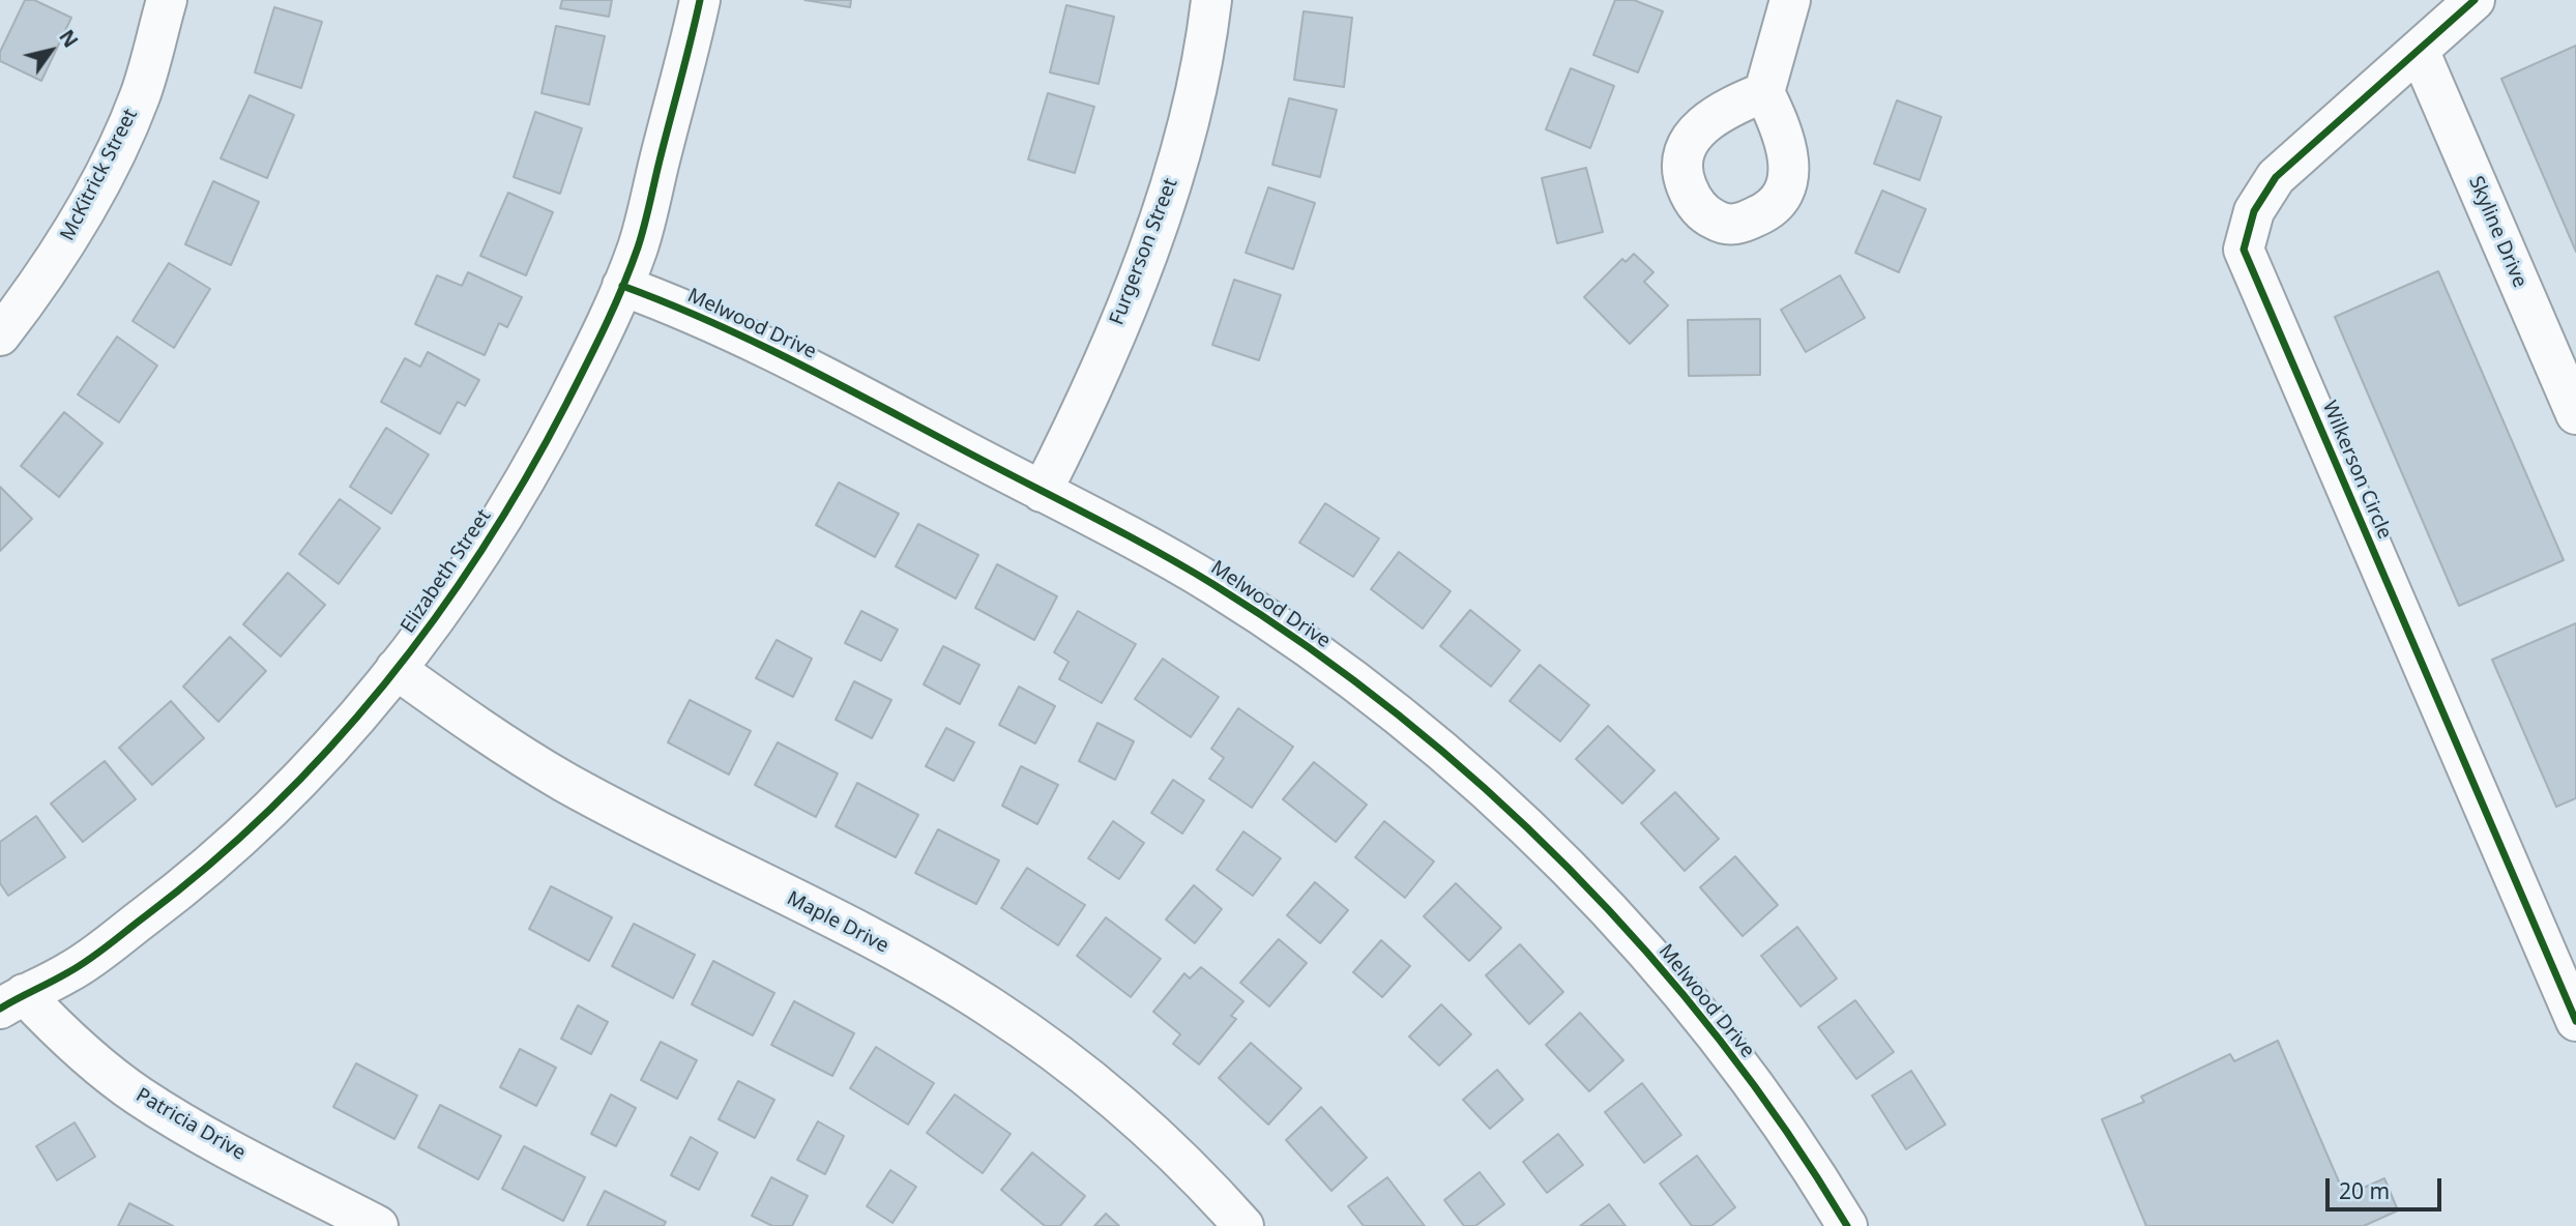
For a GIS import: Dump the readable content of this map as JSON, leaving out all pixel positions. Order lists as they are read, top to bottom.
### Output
{
  "streets": {
    "street": [
      "McKitrick Street",
      "Skyline Drive",
      "Furgerson Street",
      "Melwood Drive",
      "Wilkerson Circle",
      "Elizabeth Street",
      "Maple Drive",
      "Patricia Drive"
    ]
  },
  "crossings": [
    ["Skyline Drive", "Wilkerson Circle"],
    ["Furgerson Street", "Melwood Drive"],
    ["Melwood Drive", "Elizabeth Street"],
    ["Elizabeth Street", "Maple Drive"],
    ["Elizabeth Street", "Patricia Drive"]
  ],
  "scale_bar": "20 m",
  "north": "top right"
}
